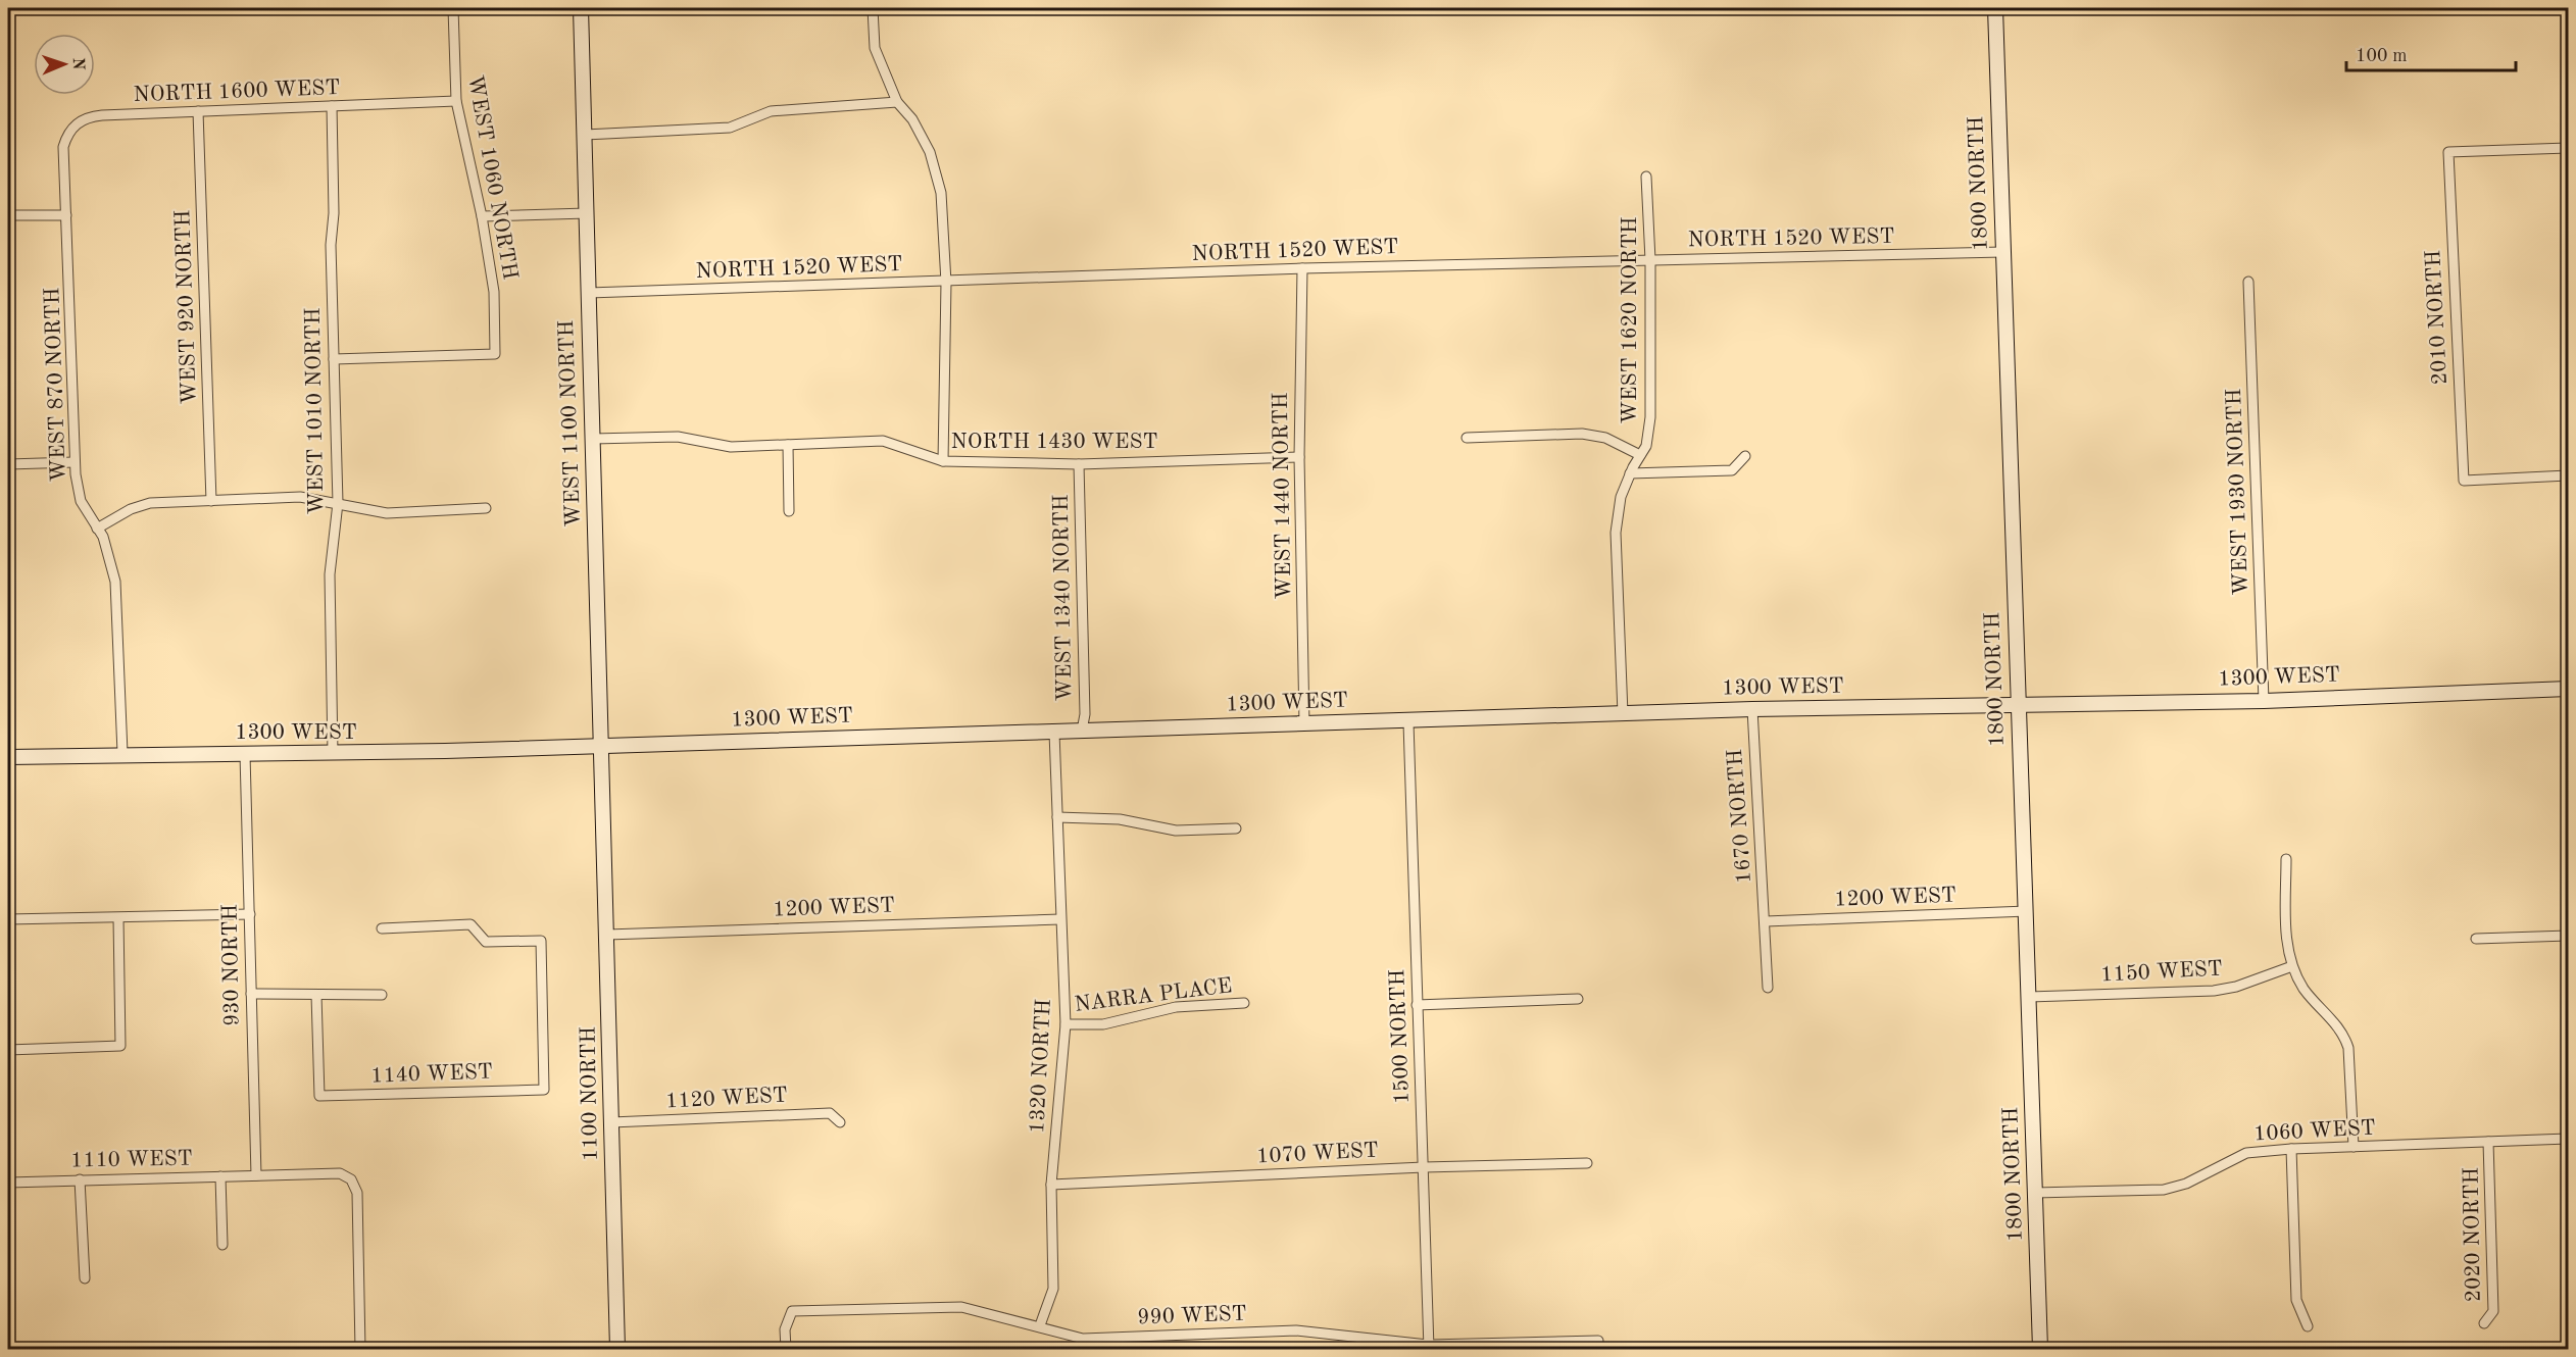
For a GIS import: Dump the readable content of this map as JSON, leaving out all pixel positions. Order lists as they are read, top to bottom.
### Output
{
  "streets": {
    "street": [
      "NORTH 1600 WEST",
      "WEST 1060 NORTH",
      "1800 NORTH",
      "NORTH 1520 WEST",
      "WEST 920 NORTH",
      "2010 NORTH",
      "WEST 1620 NORTH",
      "WEST 870 NORTH",
      "WEST 1010 NORTH",
      "WEST 1100 NORTH",
      "NORTH 1430 WEST",
      "WEST 1930 NORTH",
      "WEST 1440 NORTH",
      "WEST 1340 NORTH",
      "1300 WEST",
      "1670 NORTH",
      "1200 WEST",
      "930 NORTH",
      "1150 WEST",
      "NARRA PLACE",
      "1500 NORTH",
      "1320 NORTH",
      "1140 WEST",
      "1100 NORTH",
      "1120 WEST",
      "1060 WEST",
      "1070 WEST",
      "1110 WEST",
      "2020 NORTH",
      "990 WEST"
    ]
  },
  "crossings": [
    ["NORTH 1600 WEST", "WEST 1060 NORTH"],
    ["NORTH 1600 WEST", "WEST 920 NORTH"],
    ["NORTH 1600 WEST", "WEST 870 NORTH"],
    ["NORTH 1600 WEST", "WEST 1010 NORTH"],
    ["WEST 1060 NORTH", "WEST 1010 NORTH"],
    ["1800 NORTH", "NORTH 1520 WEST"],
    ["1800 NORTH", "1300 WEST"],
    ["1800 NORTH", "1200 WEST"],
    ["1800 NORTH", "1150 WEST"],
    ["1800 NORTH", "1060 WEST"],
    ["NORTH 1520 WEST", "WEST 1620 NORTH"],
    ["NORTH 1520 WEST", "WEST 1100 NORTH"],
    ["NORTH 1520 WEST", "WEST 1440 NORTH"],
    ["WEST 1620 NORTH", "1300 WEST"],
    ["WEST 870 NORTH", "1300 WEST"],
    ["WEST 1010 NORTH", "1300 WEST"],
    ["WEST 1100 NORTH", "NORTH 1430 WEST"],
    ["WEST 1100 NORTH", "1300 WEST"],
    ["WEST 1100 NORTH", "1100 NORTH"],
    ["NORTH 1430 WEST", "WEST 1440 NORTH"],
    ["NORTH 1430 WEST", "WEST 1340 NORTH"],
    ["WEST 1930 NORTH", "1300 WEST"],
    ["WEST 1440 NORTH", "1300 WEST"],
    ["WEST 1340 NORTH", "1300 WEST"],
    ["1300 WEST", "1670 NORTH"],
    ["1300 WEST", "930 NORTH"],
    ["1300 WEST", "1500 NORTH"],
    ["1300 WEST", "1320 NORTH"],
    ["1670 NORTH", "1200 WEST"],
    ["1200 WEST", "1320 NORTH"],
    ["1200 WEST", "1100 NORTH"],
    ["930 NORTH", "1110 WEST"],
    ["NARRA PLACE", "1320 NORTH"],
    ["1500 NORTH", "1070 WEST"],
    ["1500 NORTH", "990 WEST"],
    ["1320 NORTH", "1070 WEST"],
    ["1320 NORTH", "990 WEST"],
    ["1100 NORTH", "1120 WEST"],
    ["1060 WEST", "2020 NORTH"]
  ],
  "scale_bar": "100 m",
  "north": "right"
}
